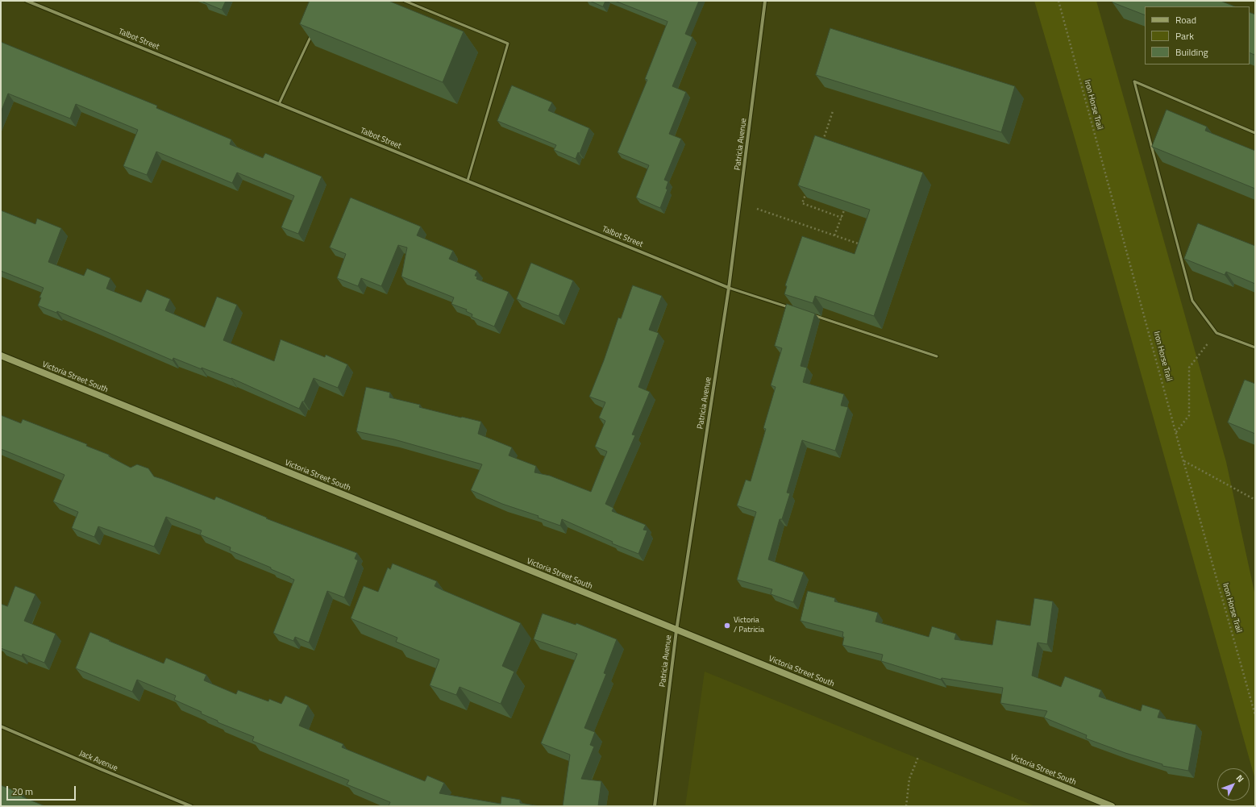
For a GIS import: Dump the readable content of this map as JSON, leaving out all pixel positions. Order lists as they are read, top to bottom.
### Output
{
  "streets": {
    "main road": ["Victoria Street South"],
    "street": ["Talbot Street", "Patricia Avenue", "Jack Avenue"],
    "path": ["Iron Horse Trail"]
  },
  "crossings": [
    ["Talbot Street", "Patricia Avenue"],
    ["Patricia Avenue", "Victoria Street South"]
  ],
  "places": ["Victoria / Patricia"],
  "legend": ["Road", "Park", "Building"],
  "scale_bar": "20 m",
  "north": "top right"
}
